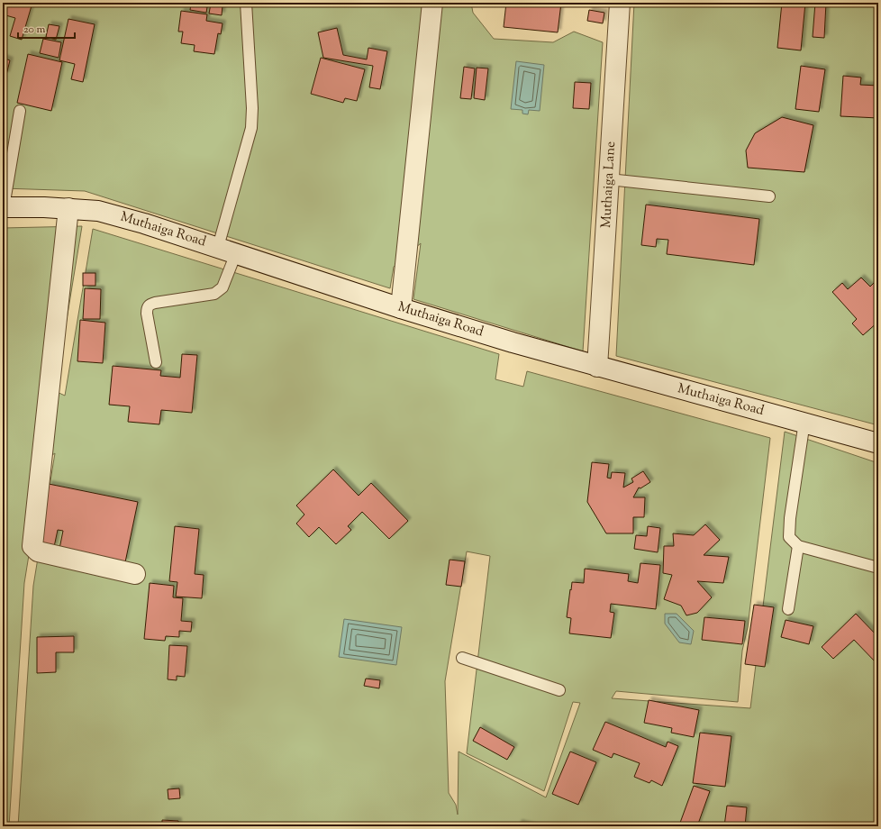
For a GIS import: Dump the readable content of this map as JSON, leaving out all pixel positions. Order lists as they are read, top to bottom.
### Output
{
  "streets": {
    "street": ["Muthaiga Lane", "Muthaiga Road"]
  },
  "crossings": [
    ["Muthaiga Lane", "Muthaiga Road"]
  ],
  "scale_bar": "20 m"
}
